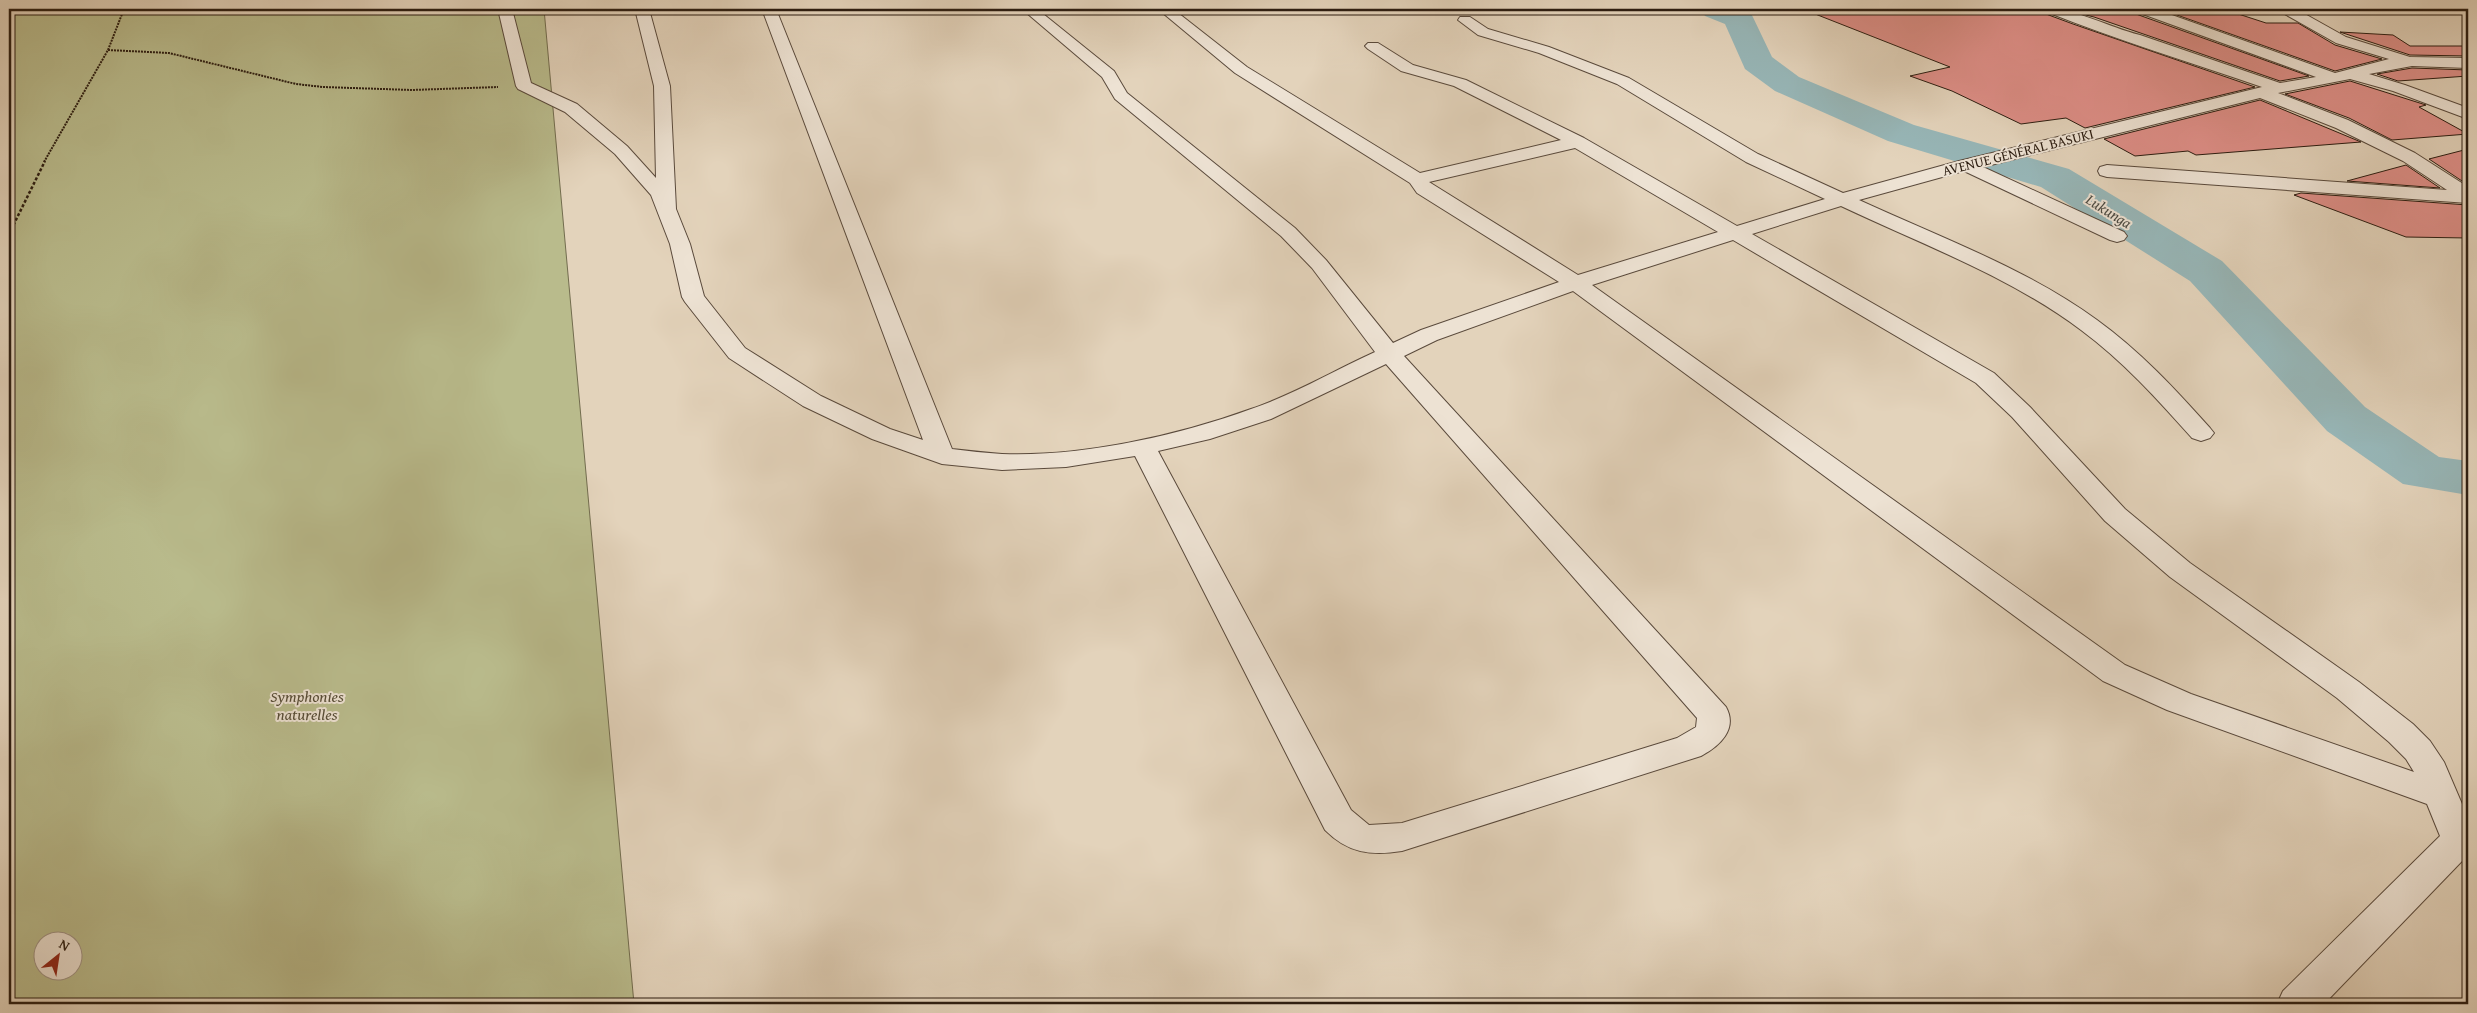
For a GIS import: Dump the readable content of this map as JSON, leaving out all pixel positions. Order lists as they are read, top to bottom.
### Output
{
  "streets": {
    "street": ["AVENUE GÉNÉRAL BASUKI"]
  },
  "water": ["Lukunga"],
  "parks": ["Symphonies naturelles"],
  "north": "top right"
}
